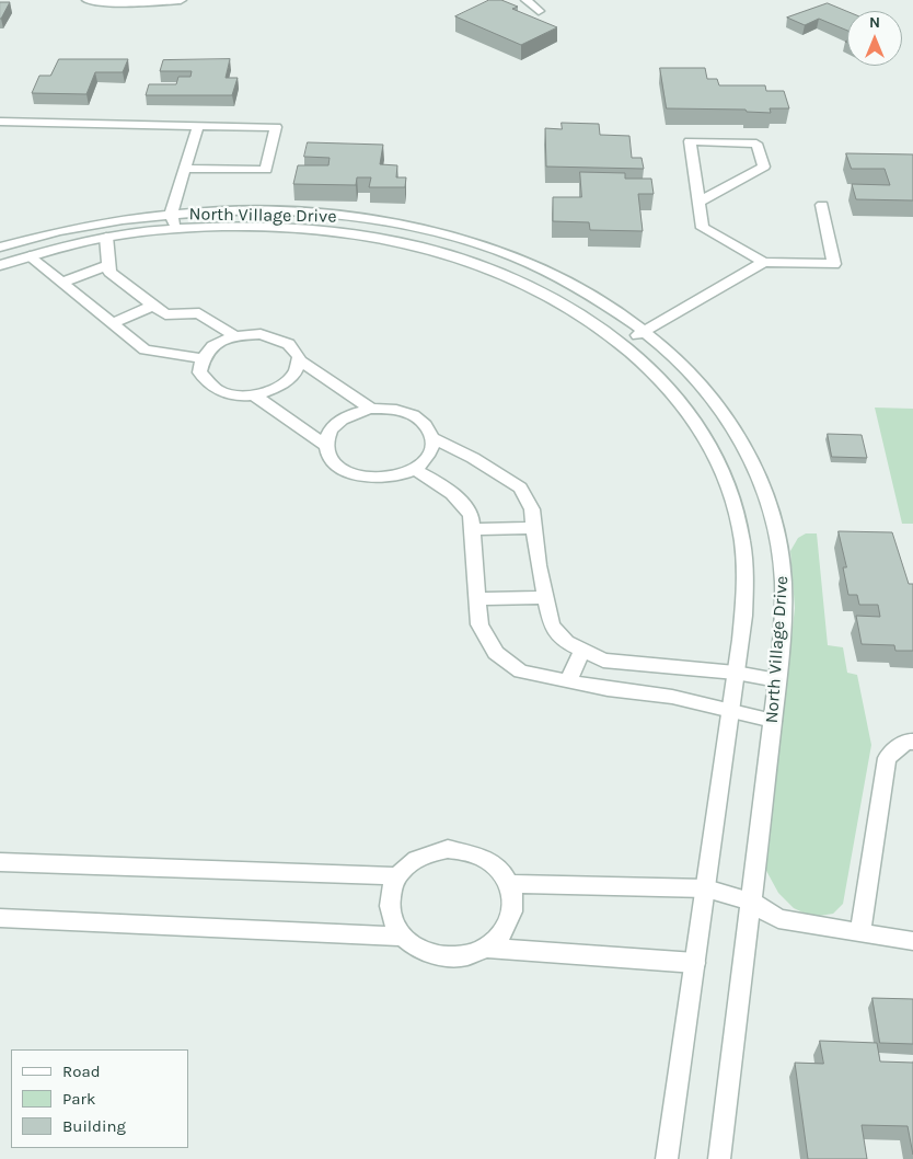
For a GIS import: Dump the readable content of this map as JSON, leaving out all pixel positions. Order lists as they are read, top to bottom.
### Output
{
  "streets": {
    "street": ["North Village Drive"]
  },
  "legend": ["Road", "Park", "Building"],
  "north": "top"
}
